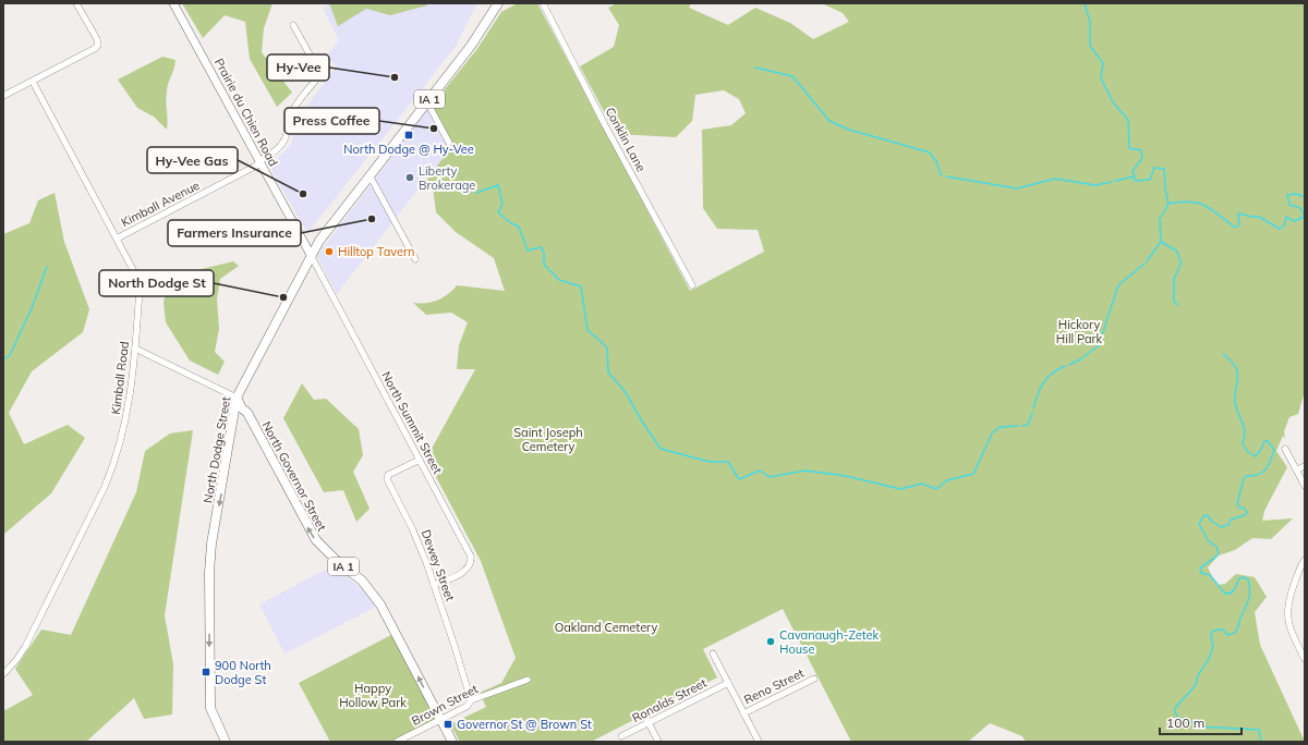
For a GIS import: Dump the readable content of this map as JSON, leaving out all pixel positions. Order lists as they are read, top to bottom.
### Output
{
  "streets": {
    "main road": ["IA 1", "North Dodge Street", "North Governor Street"],
    "street": [
      "Prairie du Chien Road",
      "Conklin Lane",
      "Kimball Avenue",
      "Kimball Road",
      "North Summit Street",
      "Dewey Street",
      "Reno Street",
      "Ronalds Street",
      "Brown Street"
    ]
  },
  "crossings": [
    ["Prairie du Chien Road", "Kimball Avenue"],
    ["Prairie du Chien Road", "North Summit Street"],
    ["Prairie du Chien Road", "North Dodge Street"],
    ["Kimball Avenue", "Kimball Road"],
    ["Kimball Road", "North Governor Street"],
    ["North Summit Street", "North Dodge Street"],
    ["North Summit Street", "Dewey Street"],
    ["North Dodge Street", "North Governor Street"],
    ["North Governor Street", "Brown Street"],
    ["Dewey Street", "Brown Street"],
    ["Reno Street", "Ronalds Street"]
  ],
  "one_way": ["North Dodge Street", "North Governor Street"],
  "parks": [
    "Hickory Hill Park",
    "Saint Joseph Cemetery",
    "Oakland Cemetery",
    "Happy Hollow Park"
  ],
  "places": {
    "other": [
      "Hy-Vee",
      "Press Coffee",
      "Liberty Brokerage",
      "Hy-Vee Gas",
      "Farmers Insurance",
      "Hilltop Tavern",
      "North Dodge St",
      "Cavanaugh-Zetek House"
    ],
    "transit": ["North Dodge @ Hy-Vee", "900 North Dodge St", "Governor St @ Brown St"]
  },
  "scale_bar": "100 m"
}
